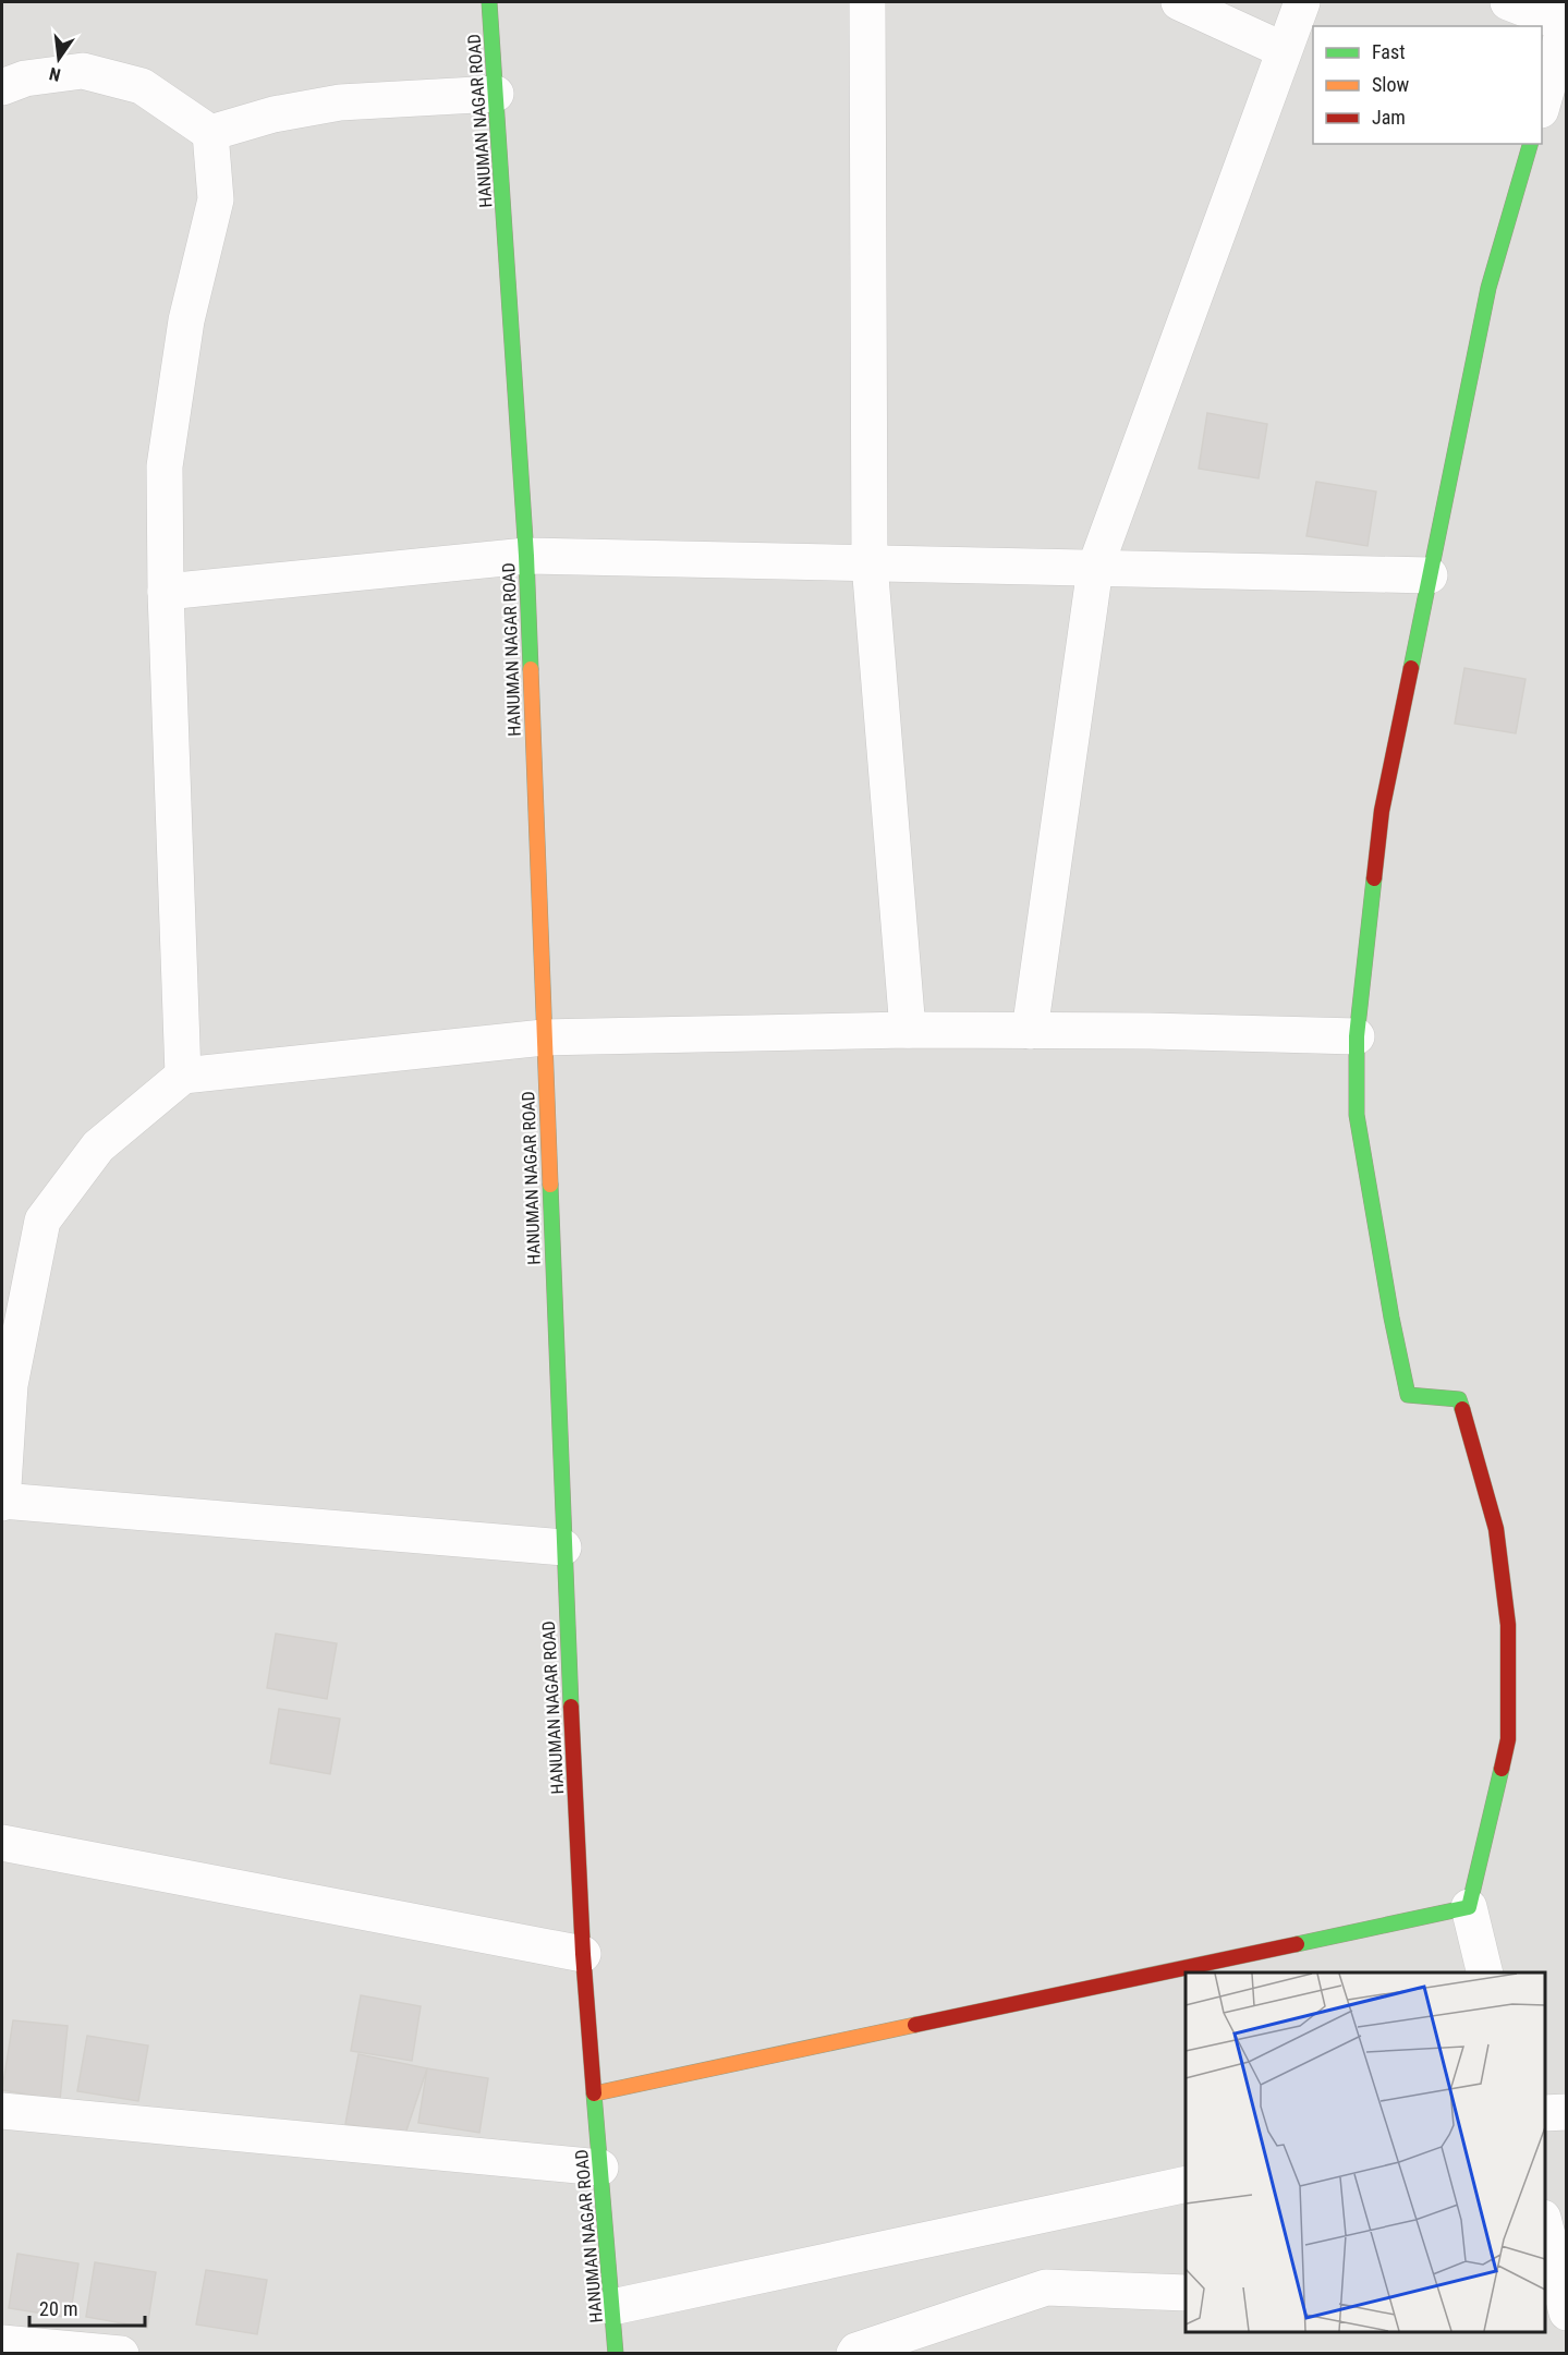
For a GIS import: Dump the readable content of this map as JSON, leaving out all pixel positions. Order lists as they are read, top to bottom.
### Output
{
  "streets": {
    "street": ["HANUMAN NAGAR ROAD"]
  },
  "legend": ["Fast", "Slow", "Jam"],
  "scale_bar": "20 m",
  "north": "bottom"
}
